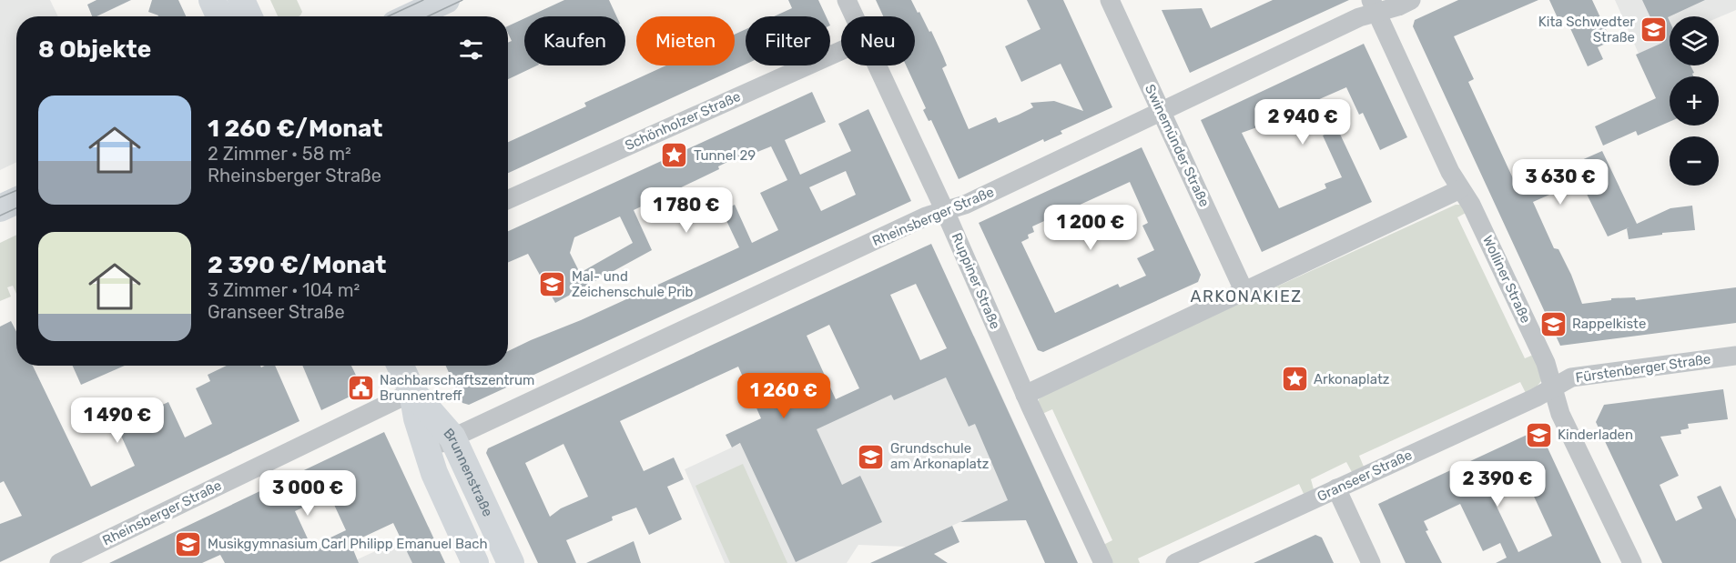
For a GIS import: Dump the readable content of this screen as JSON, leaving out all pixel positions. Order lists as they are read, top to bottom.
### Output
{
  "streets": {
    "main road": ["Brunnenstraße"],
    "street": [
      "Schönholzer Straße",
      "Swinemünder Straße",
      "Rheinsberger Straße",
      "Wolliner Straße",
      "Ruppiner Straße",
      "Fürstenberger Straße",
      "Granseer Straße"
    ]
  },
  "crossings": [
    ["Swinemünder Straße", "Rheinsberger Straße"],
    ["Rheinsberger Straße", "Wolliner Straße"],
    ["Rheinsberger Straße", "Ruppiner Straße"],
    ["Rheinsberger Straße", "Brunnenstraße"],
    ["Wolliner Straße", "Fürstenberger Straße"],
    ["Wolliner Straße", "Granseer Straße"],
    ["Fürstenberger Straße", "Granseer Straße"]
  ],
  "districts": ["ARKONAKIEZ"],
  "places": {
    "school or university": [
      "Kita Schwedter Straße",
      "Mal- und Zeichenschule Prib",
      "Rappelkiste",
      "Kinderladen",
      "Grundschule am Arkonaplatz",
      "Musikgymnasium Carl Philipp Emanuel Bach"
    ],
    "place": ["Tunnel 29", "Arkonaplatz"],
    "public building": ["Nachbarschaftszentrum Brunnentreff"]
  },
  "page": {
    "map_buttons": ["+", "−"],
    "chip": [
      "Kaufen",
      "Mieten",
      "Filter",
      "Neu"
    ],
    "heading": "8 Objekte",
    "list": [
      {
        "name": "1 260 €/Monat",
        "note": "2 Zimmer · 58 m² · Rheinsberger Straße"
      },
      {
        "name": "2 390 €/Monat",
        "note": "3 Zimmer · 104 m² · Granseer Straße"
      }
    ],
    "price": [
      "2 940 €",
      "3 630 €",
      "1 780 €",
      "1 200 €",
      "1 260 €",
      "1 490 €",
      "2 390 €",
      "3 000 €"
    ]
  }
}
